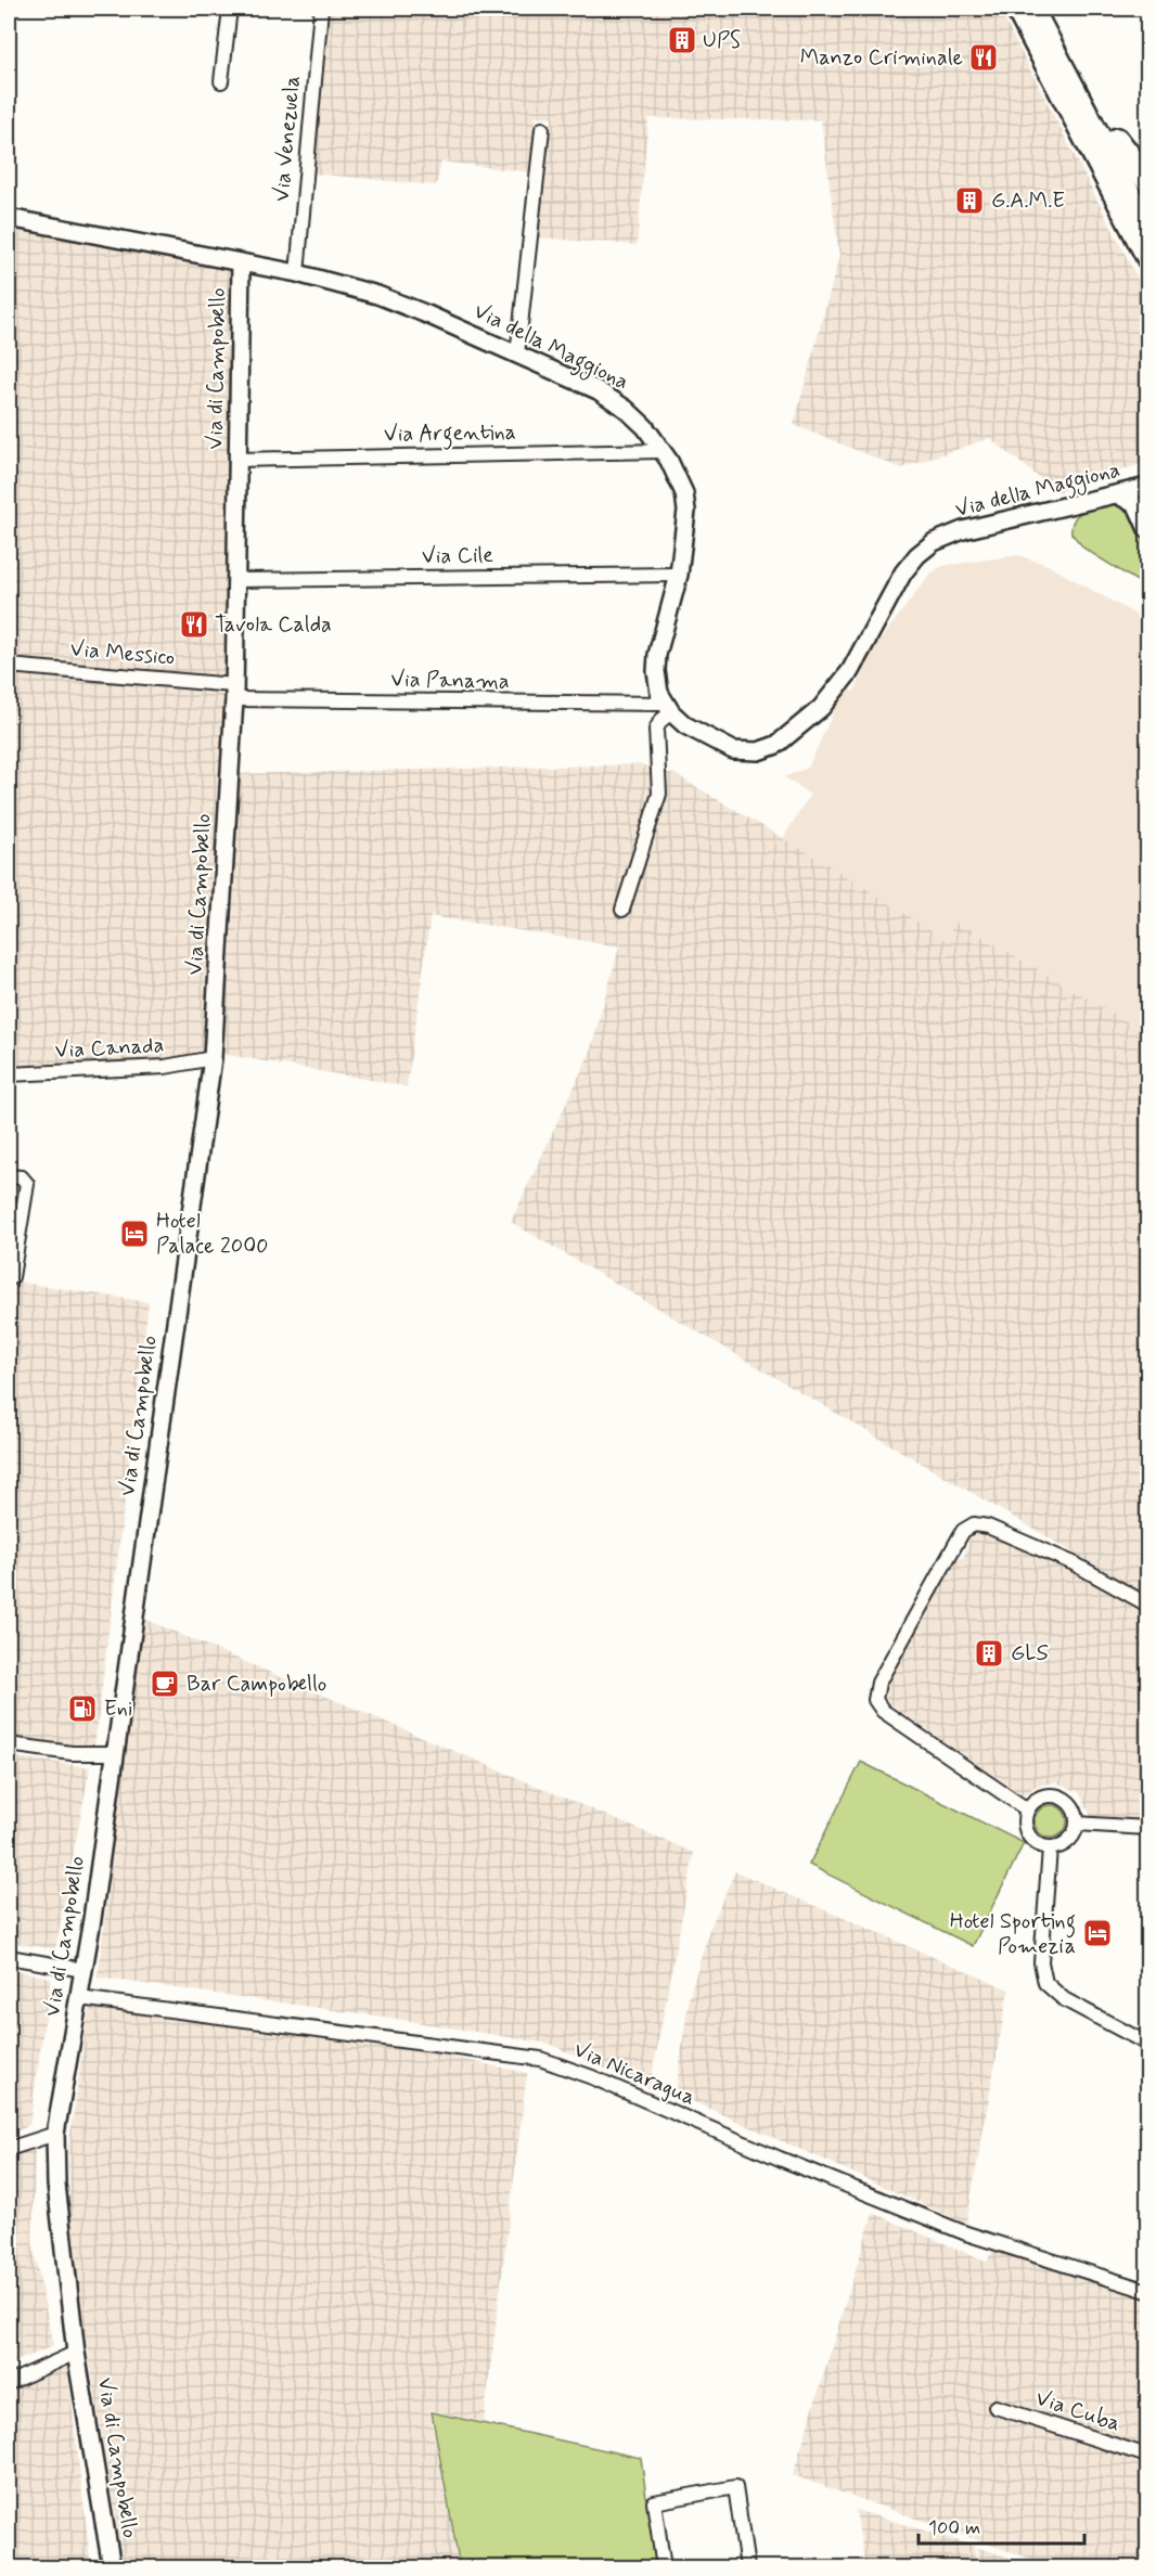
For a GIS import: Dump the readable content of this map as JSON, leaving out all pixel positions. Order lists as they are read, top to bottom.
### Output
{
  "streets": {
    "street": [
      "Via Venezuela",
      "Via della Maggiona",
      "Via di Campobello",
      "Via Argentina",
      "Via Cile",
      "Via Messico",
      "Via Panama",
      "Via Canada",
      "Via Nicaragua",
      "Via Cuba"
    ]
  },
  "crossings": [
    ["Via Venezuela", "Via della Maggiona"],
    ["Via della Maggiona", "Via di Campobello"],
    ["Via della Maggiona", "Via Argentina"],
    ["Via della Maggiona", "Via Cile"],
    ["Via della Maggiona", "Via Panama"],
    ["Via di Campobello", "Via Argentina"],
    ["Via di Campobello", "Via Cile"],
    ["Via di Campobello", "Via Messico"],
    ["Via di Campobello", "Via Panama"],
    ["Via di Campobello", "Via Canada"],
    ["Via di Campobello", "Via Nicaragua"],
    ["Via Messico", "Via Panama"]
  ],
  "places": {
    "building": ["UPS", "G.A.M.E", "GLS"],
    "restaurant": ["Manzo Criminale", "Tavola Calda"],
    "hotel": ["Hotel Palace 2000", "Hotel Sporting Pomezia"],
    "cafe": ["Bar Campobello"],
    "fuel station": ["Eni"]
  },
  "scale_bar": "100 m"
}
